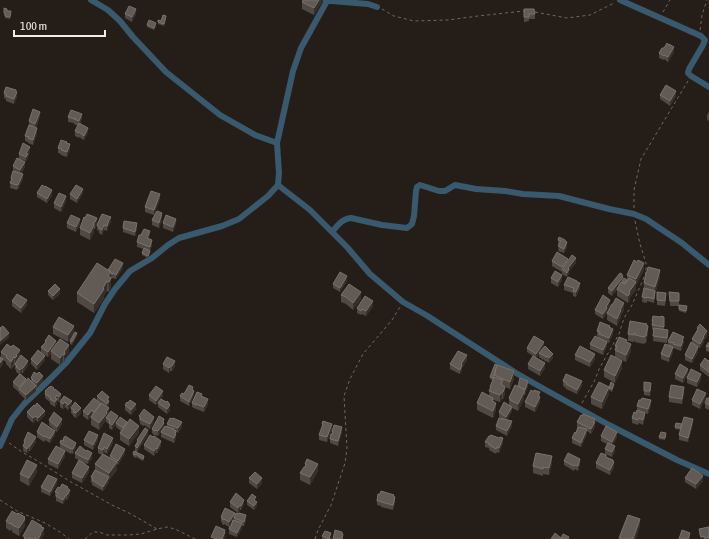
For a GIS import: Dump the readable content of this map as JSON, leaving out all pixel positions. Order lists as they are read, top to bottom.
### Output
{
  "scale_bar": "100 m"
}
